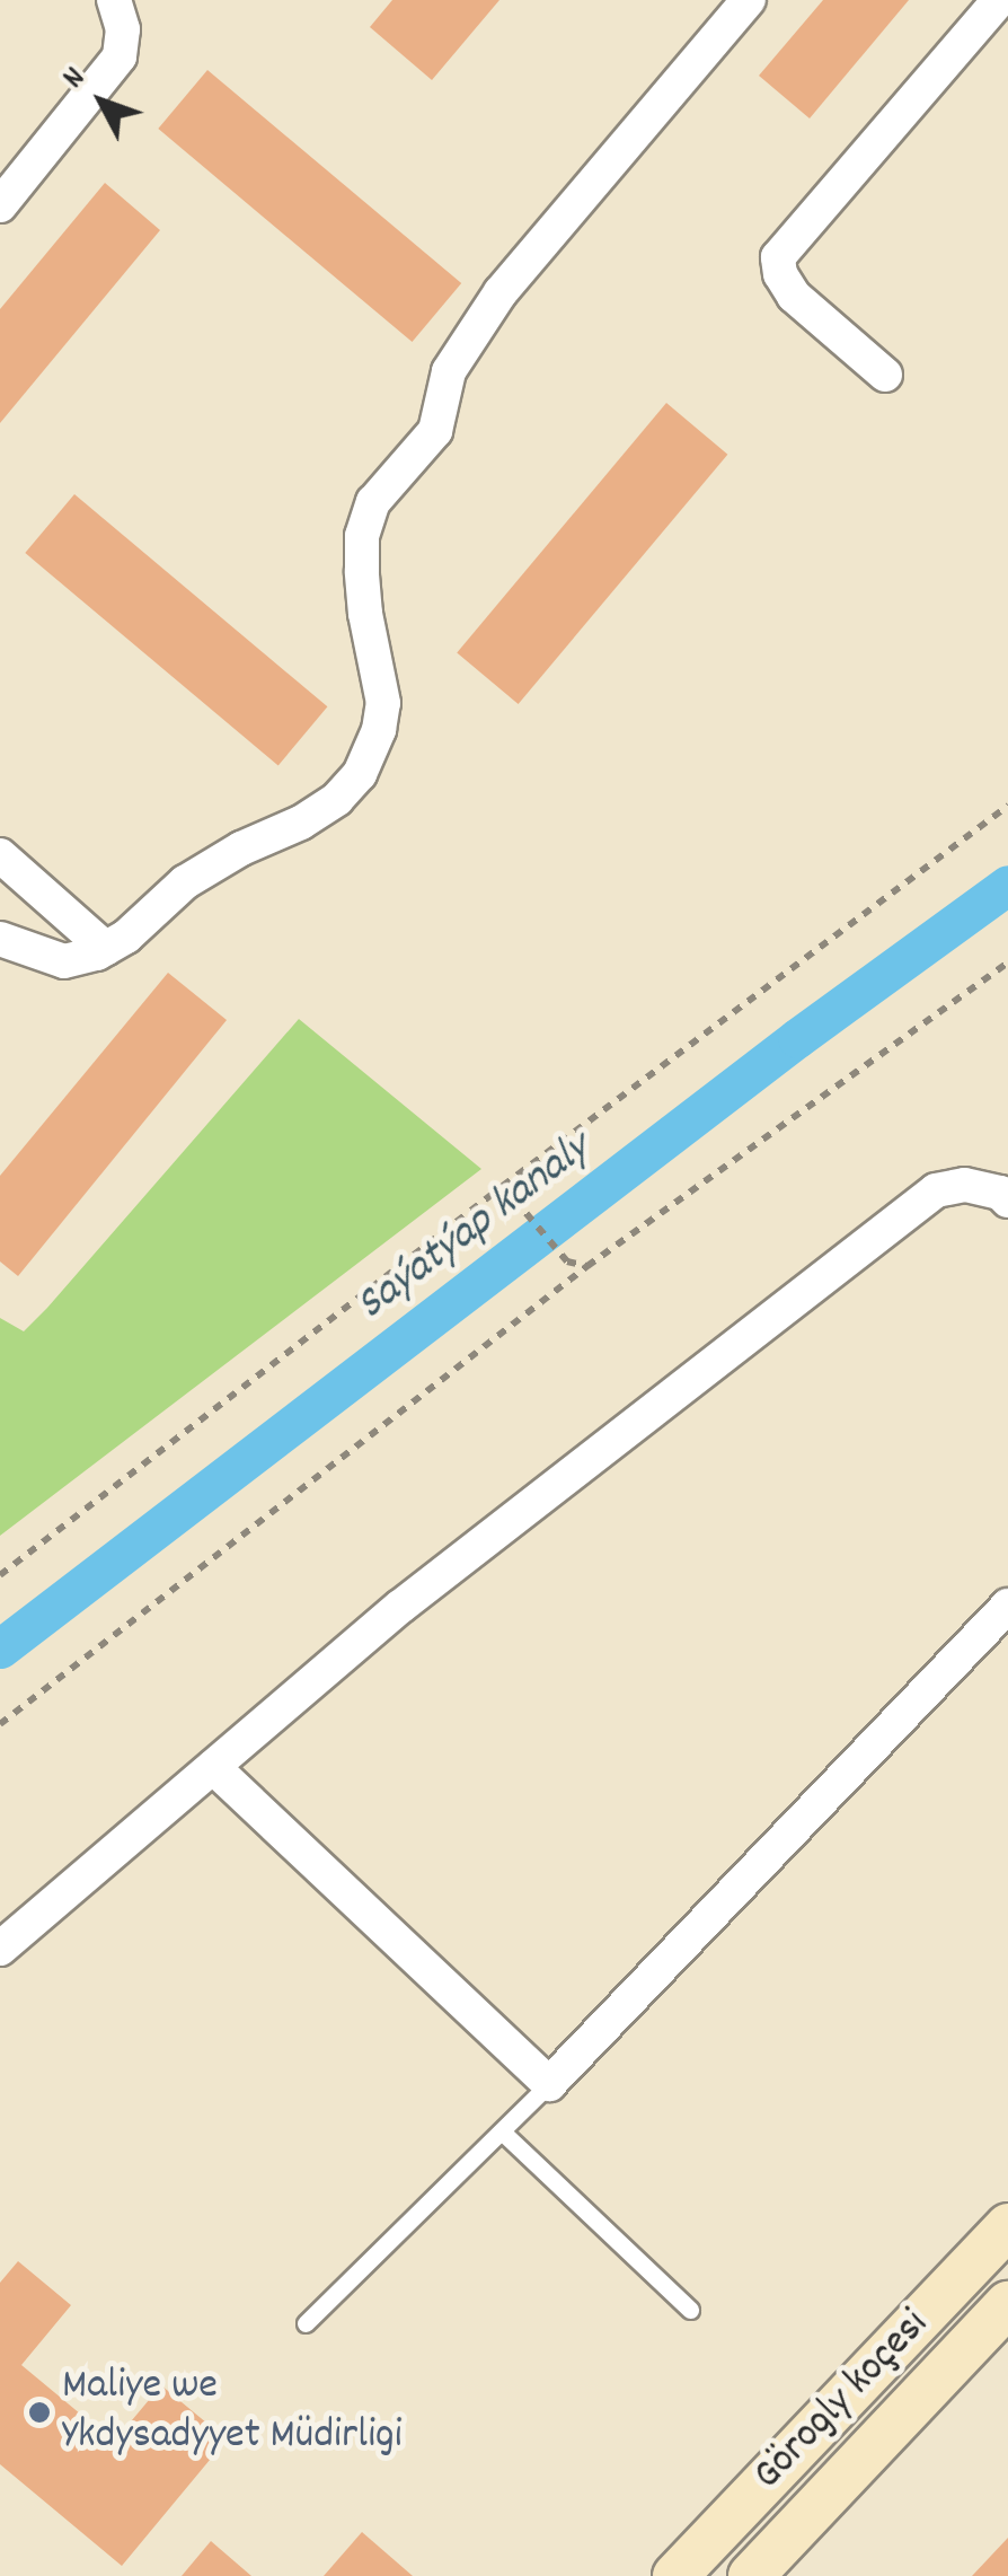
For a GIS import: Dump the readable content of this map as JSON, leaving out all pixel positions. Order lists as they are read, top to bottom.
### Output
{
  "streets": {
    "street": ["Görogly koçesi"]
  },
  "water": ["Saýatýap kanaly"],
  "places": ["Maliye we Ykdysadyyet Müdirligi"],
  "north": "top left"
}
